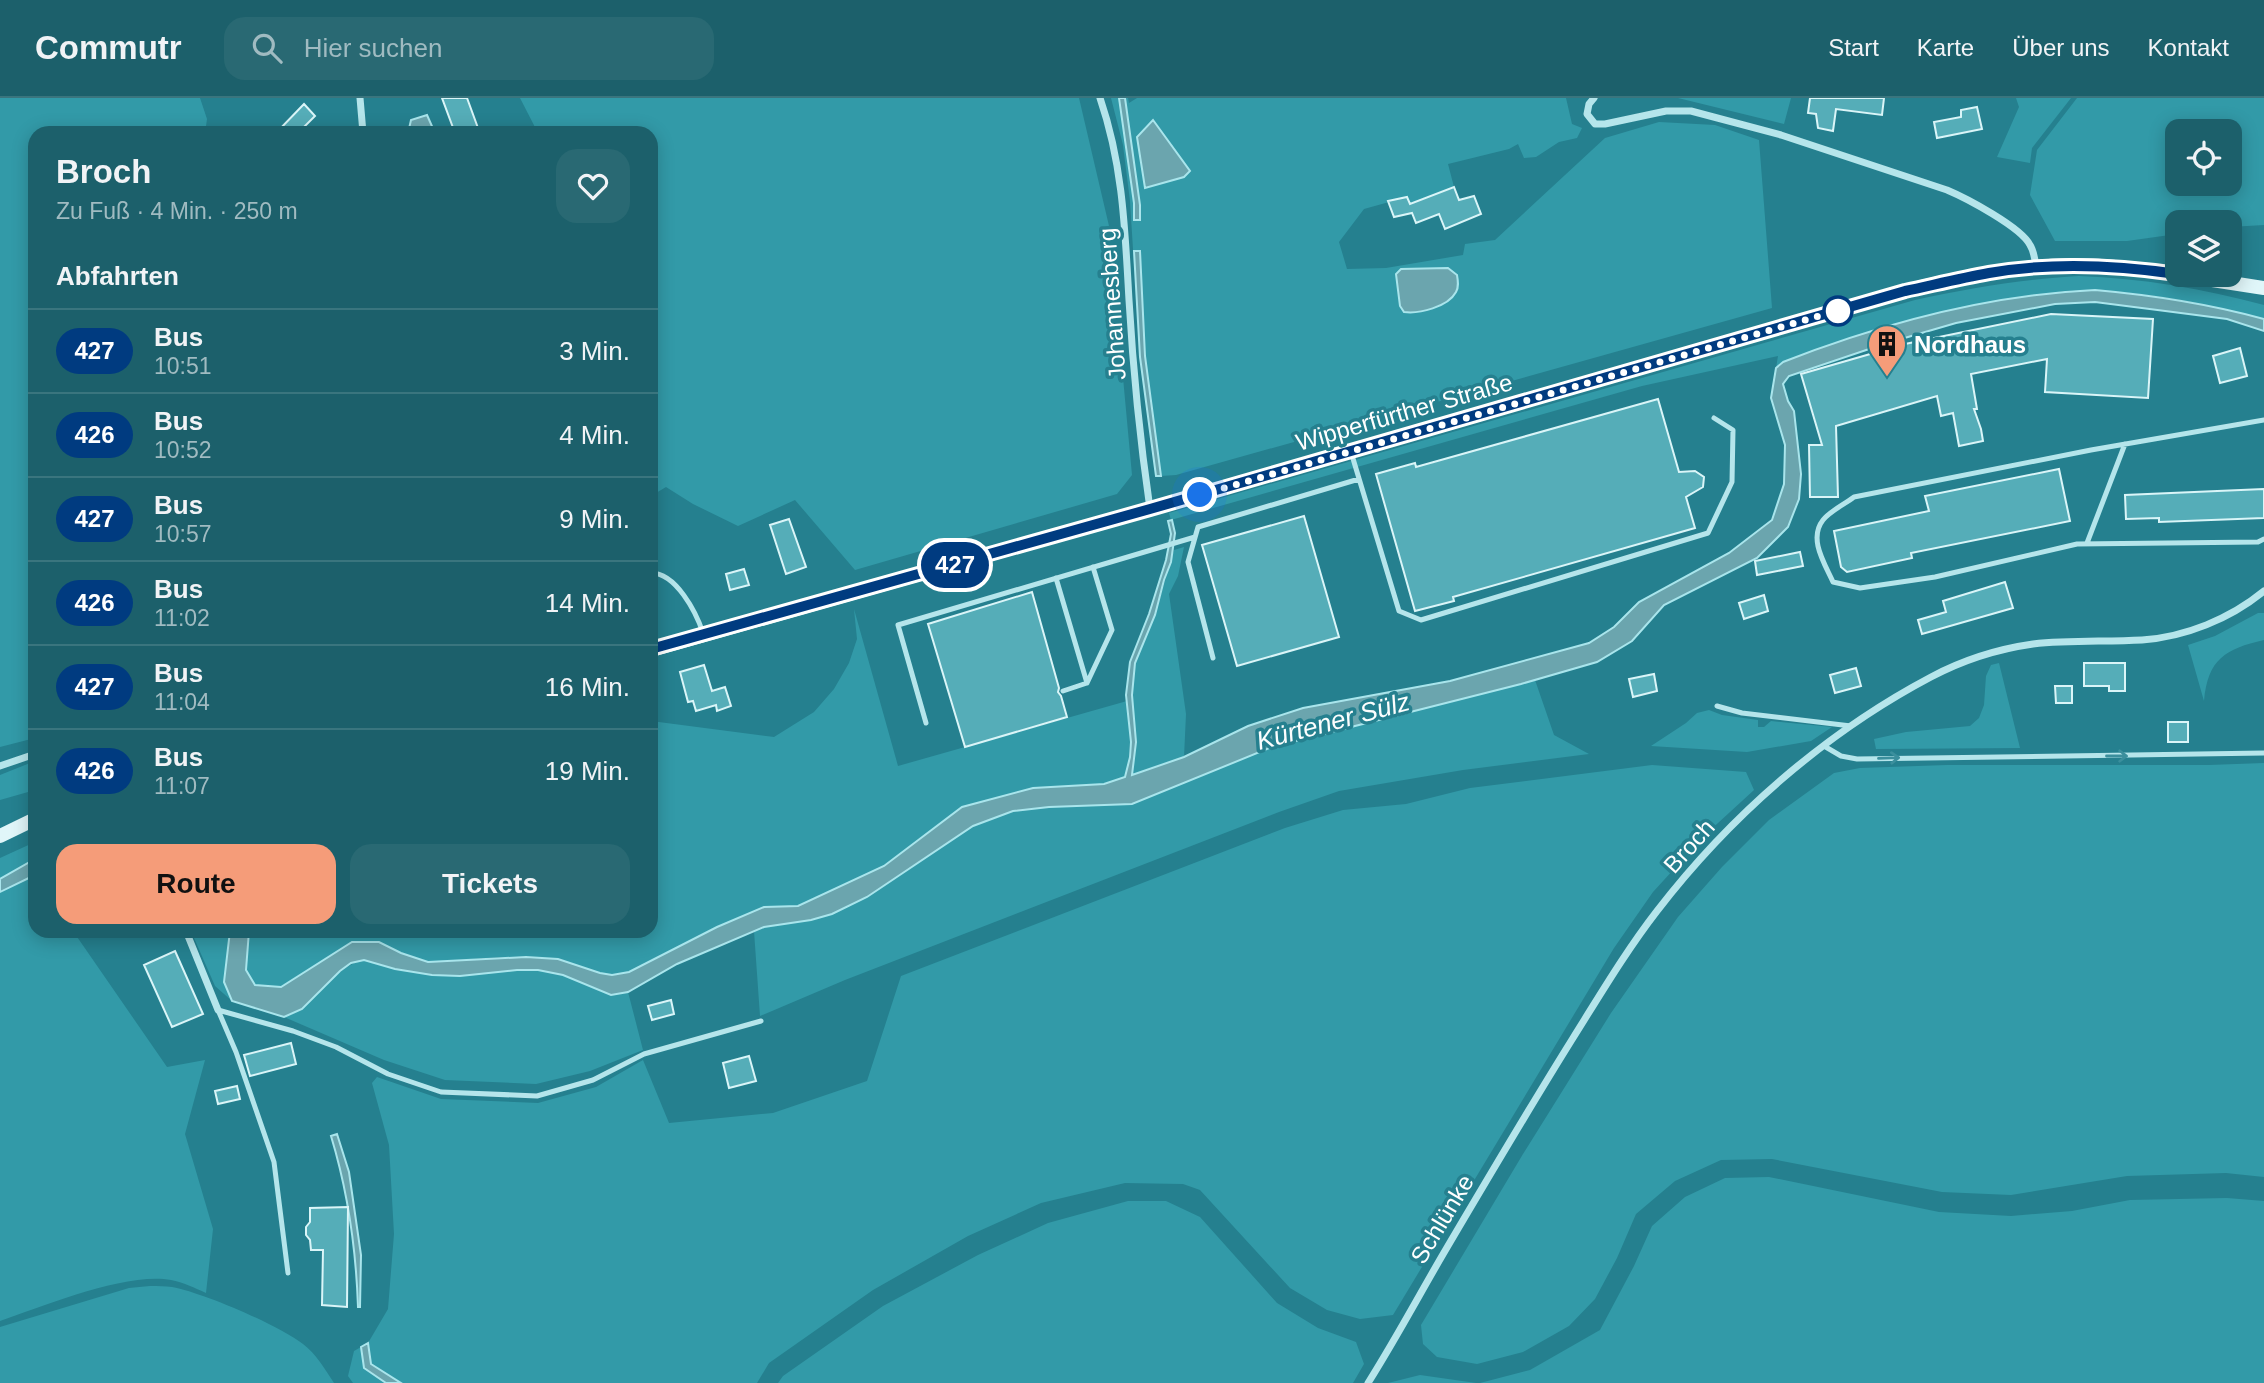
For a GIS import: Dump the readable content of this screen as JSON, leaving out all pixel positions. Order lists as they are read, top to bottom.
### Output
{
  "streets": {
    "main road": ["Wipperfürther Straße"],
    "street": ["Johannesberg", "Broch", "Schlünke"]
  },
  "crossings": [
    ["Johannesberg", "Wipperfürther Straße"],
    ["Broch", "Schlünke"]
  ],
  "water": ["Kürtener Sülz"],
  "places": {
    "building": ["Nordhaus"]
  },
  "lines": ["bus line 427"],
  "page": {
    "header": "Commutr",
    "search": "Hier suchen",
    "nav": [
      "Start",
      "Karte",
      "Über uns",
      "Kontakt"
    ],
    "on_map": "427",
    "heading": [
      ["Broch", "Zu Fuß · 4 Min. · 250 m"],
      "Abfahrten"
    ],
    "list": [
      {
        "mark": "427",
        "name": "Bus",
        "note": "10:51",
        "value": "3 Min."
      },
      {
        "mark": "426",
        "name": "Bus",
        "note": "10:52",
        "value": "4 Min."
      },
      {
        "mark": "427",
        "name": "Bus",
        "note": "10:57",
        "value": "9 Min."
      },
      {
        "mark": "426",
        "name": "Bus",
        "note": "11:02",
        "value": "14 Min."
      },
      {
        "mark": "427",
        "name": "Bus",
        "note": "11:04",
        "value": "16 Min."
      },
      {
        "mark": "426",
        "name": "Bus",
        "note": "11:07",
        "value": "19 Min."
      }
    ],
    "buttons": ["Route", "Tickets"]
  }
}
